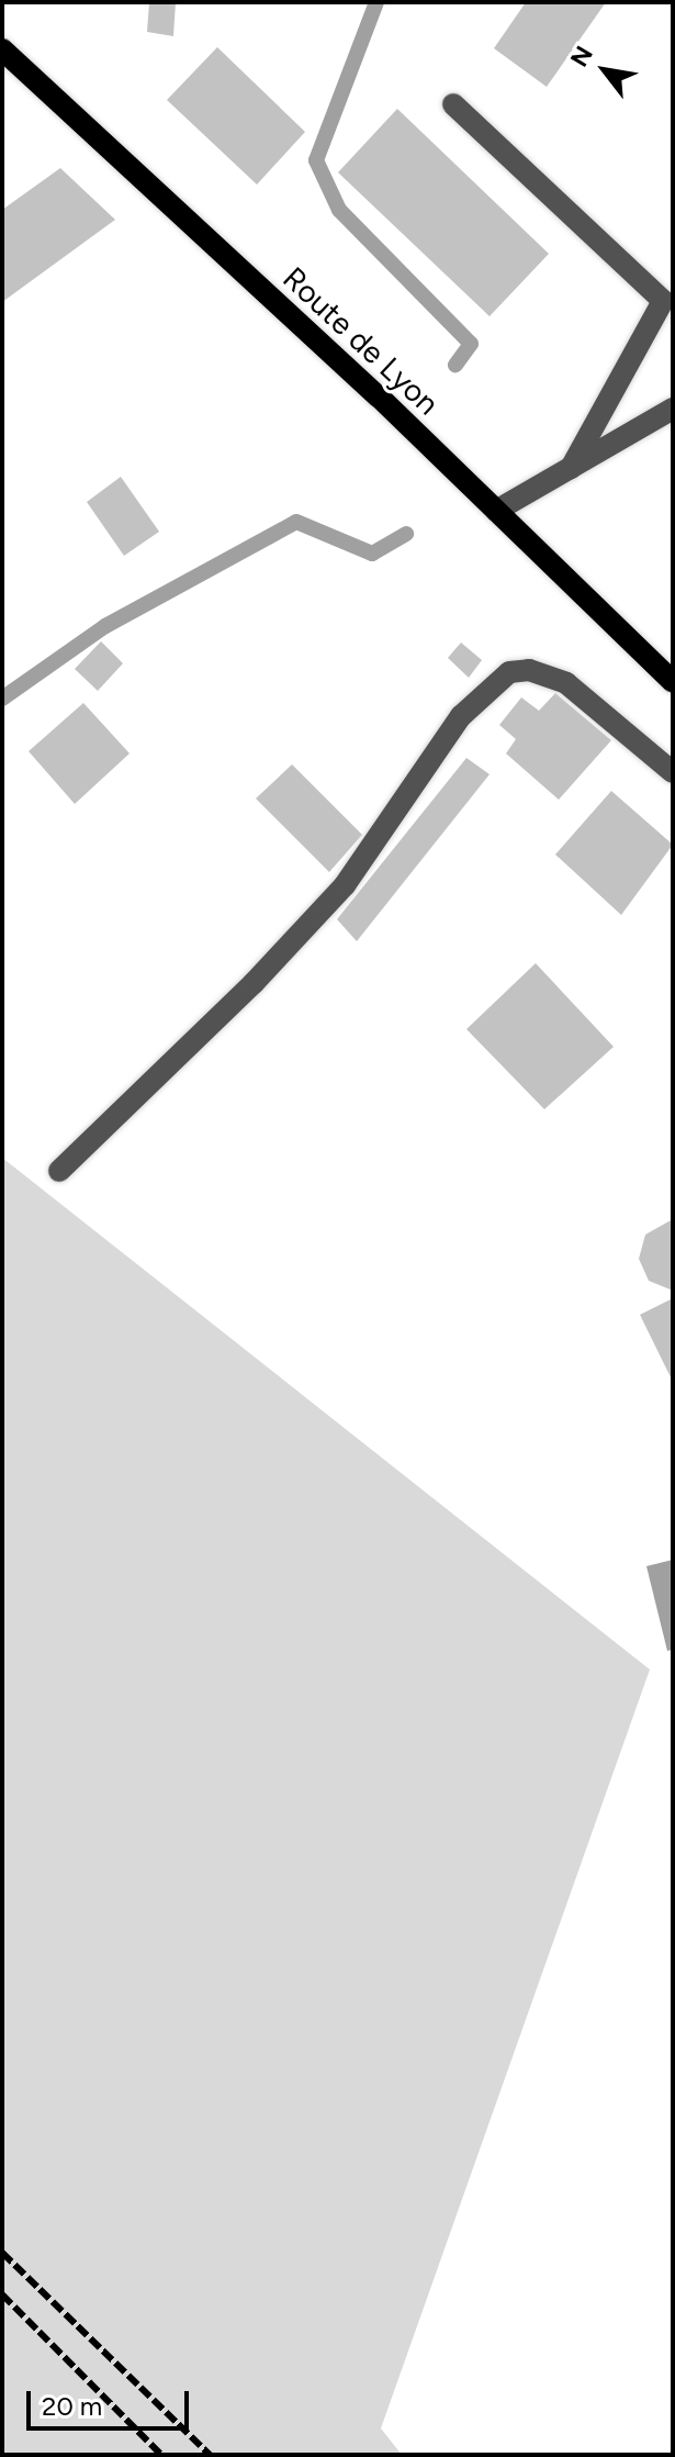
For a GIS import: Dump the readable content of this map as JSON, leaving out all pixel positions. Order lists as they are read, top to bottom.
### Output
{
  "streets": {
    "main road": ["Route de Lyon"]
  },
  "scale_bar": "20 m",
  "north": "top left"
}
